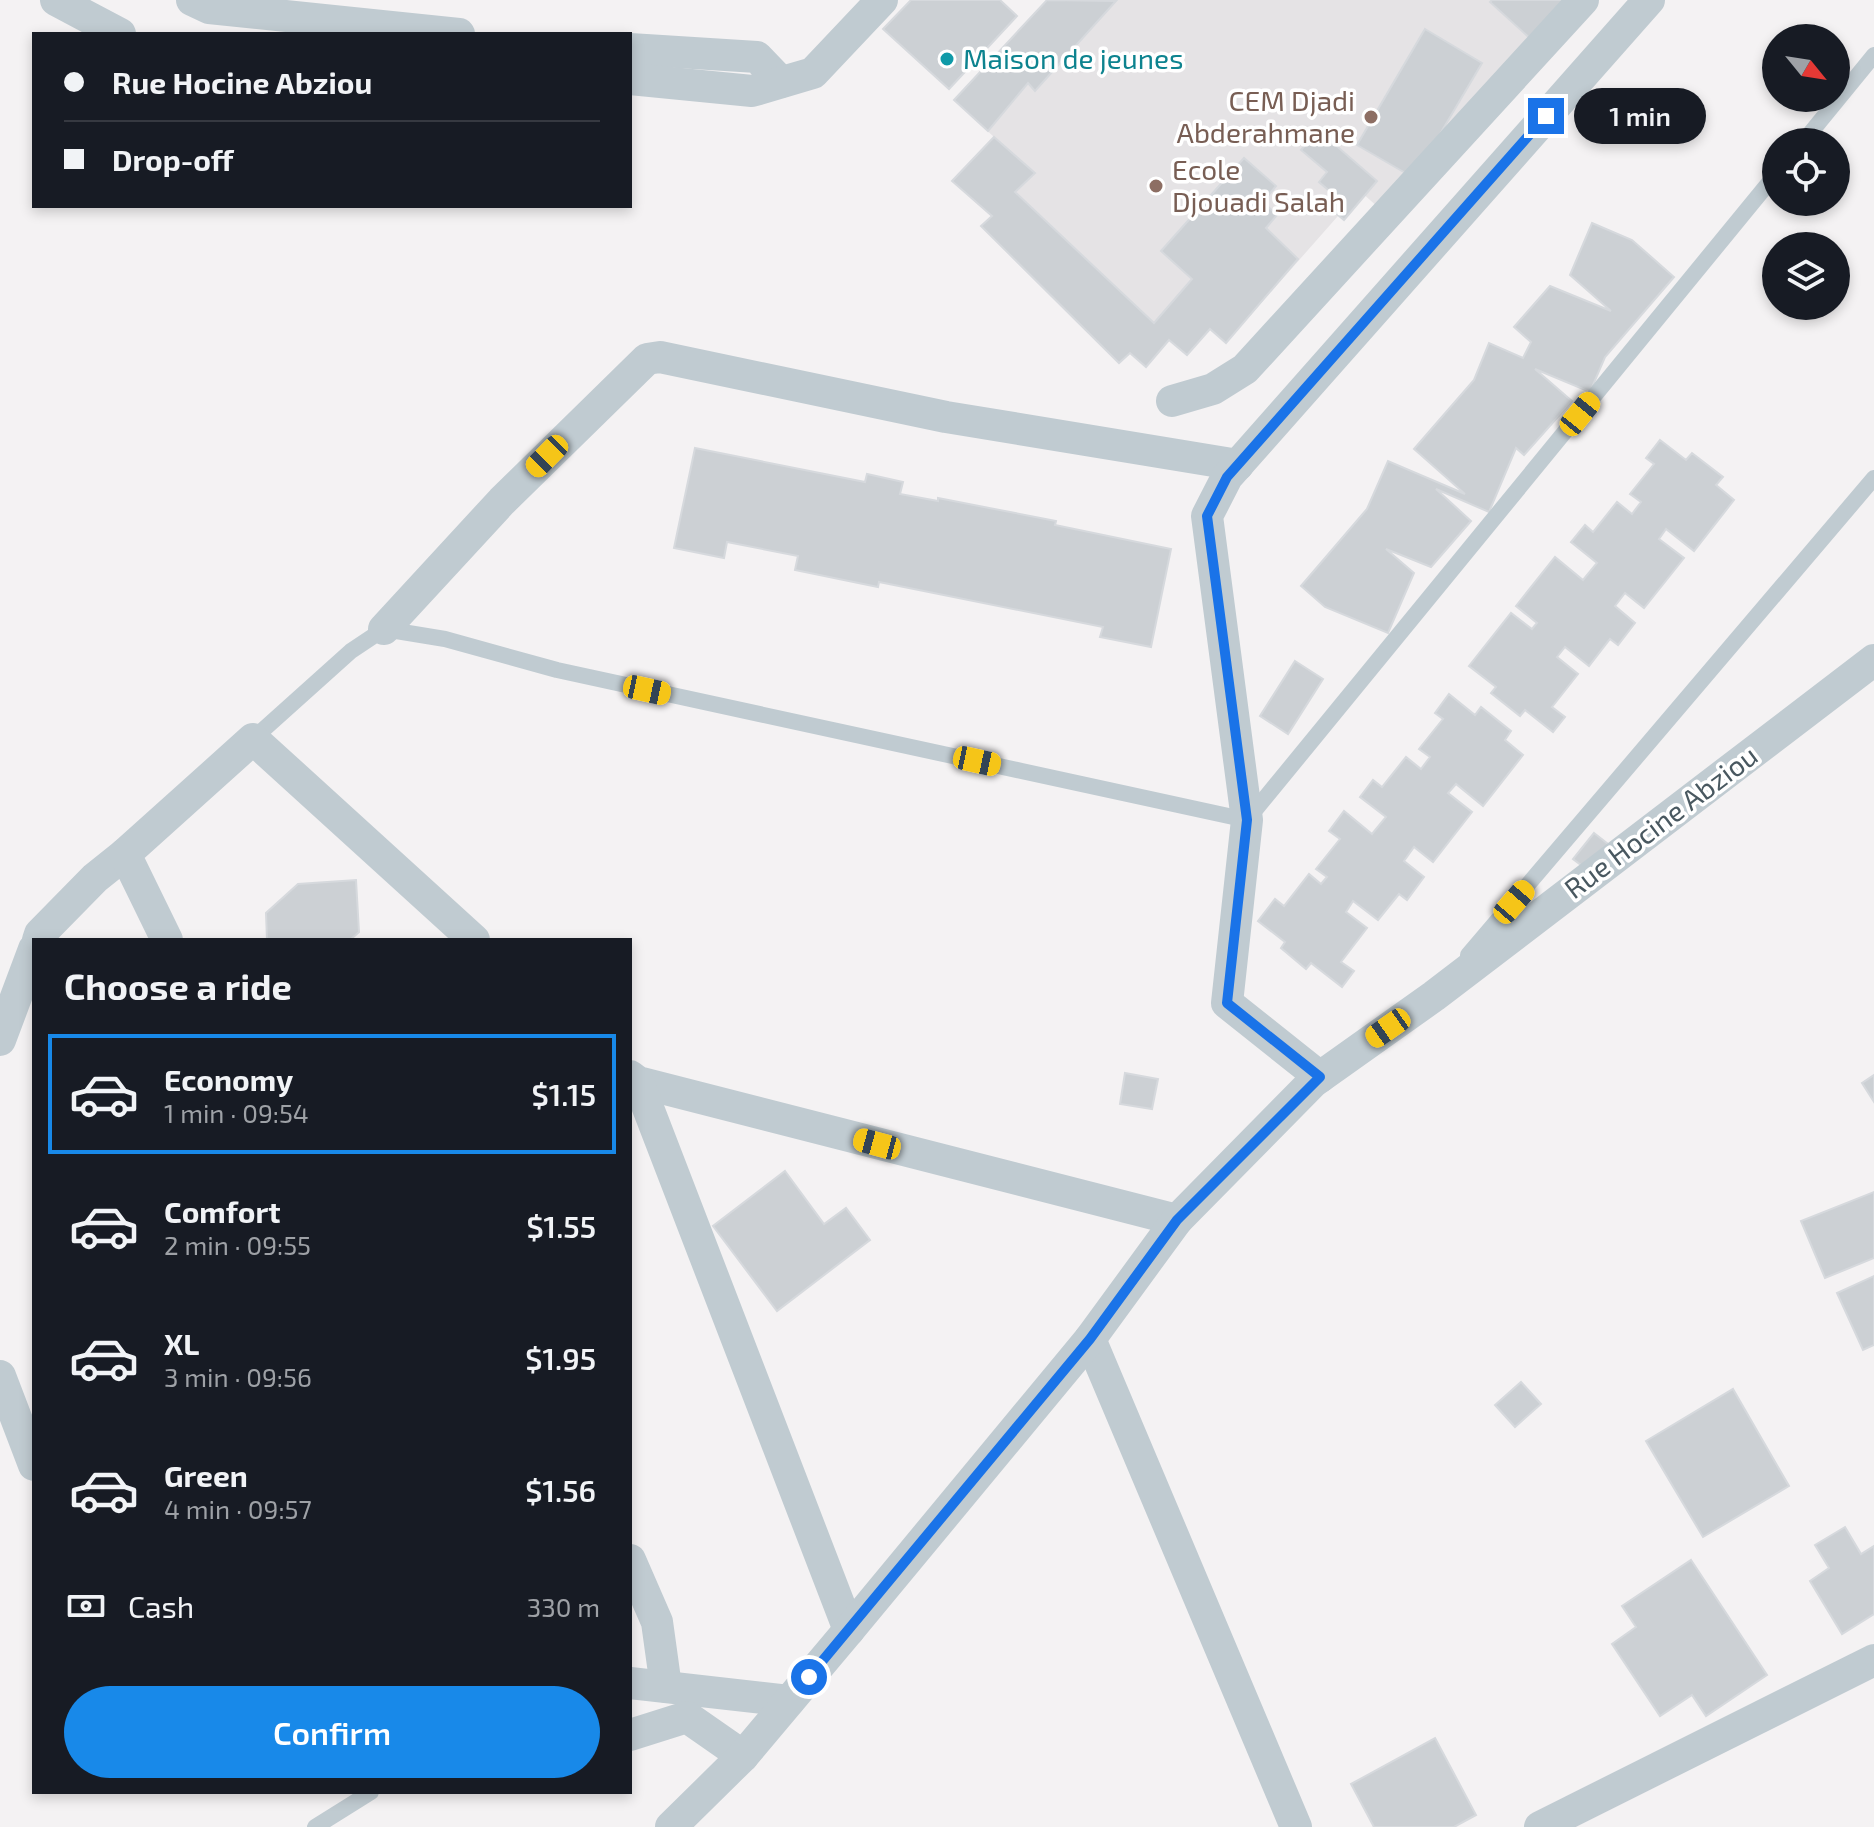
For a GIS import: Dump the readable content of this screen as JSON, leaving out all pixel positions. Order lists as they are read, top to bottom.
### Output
{
  "streets": {
    "street": ["Rue Hocine Abziou"]
  },
  "places": ["Maison de jeunes", "CEM Djadi Abderahmane", "Ecole Djouadi Salah"],
  "north": "bottom right",
  "page": {
    "banner": ["Rue Hocine Abziou", "Drop-off"],
    "bubble": "1 min",
    "heading": "Choose a ride",
    "list": [
      {
        "name": "Economy",
        "note": "1 min · 09:54",
        "value": "$1.15"
      },
      {
        "name": "Comfort",
        "note": "2 min · 09:55",
        "value": "$1.55"
      },
      {
        "name": "XL",
        "note": "3 min · 09:56",
        "value": "$1.95"
      },
      {
        "name": "Green",
        "note": "4 min · 09:57",
        "value": "$1.56"
      }
    ],
    "pay": ["Cash", "330 m"],
    "buttons": "Confirm"
  }
}
